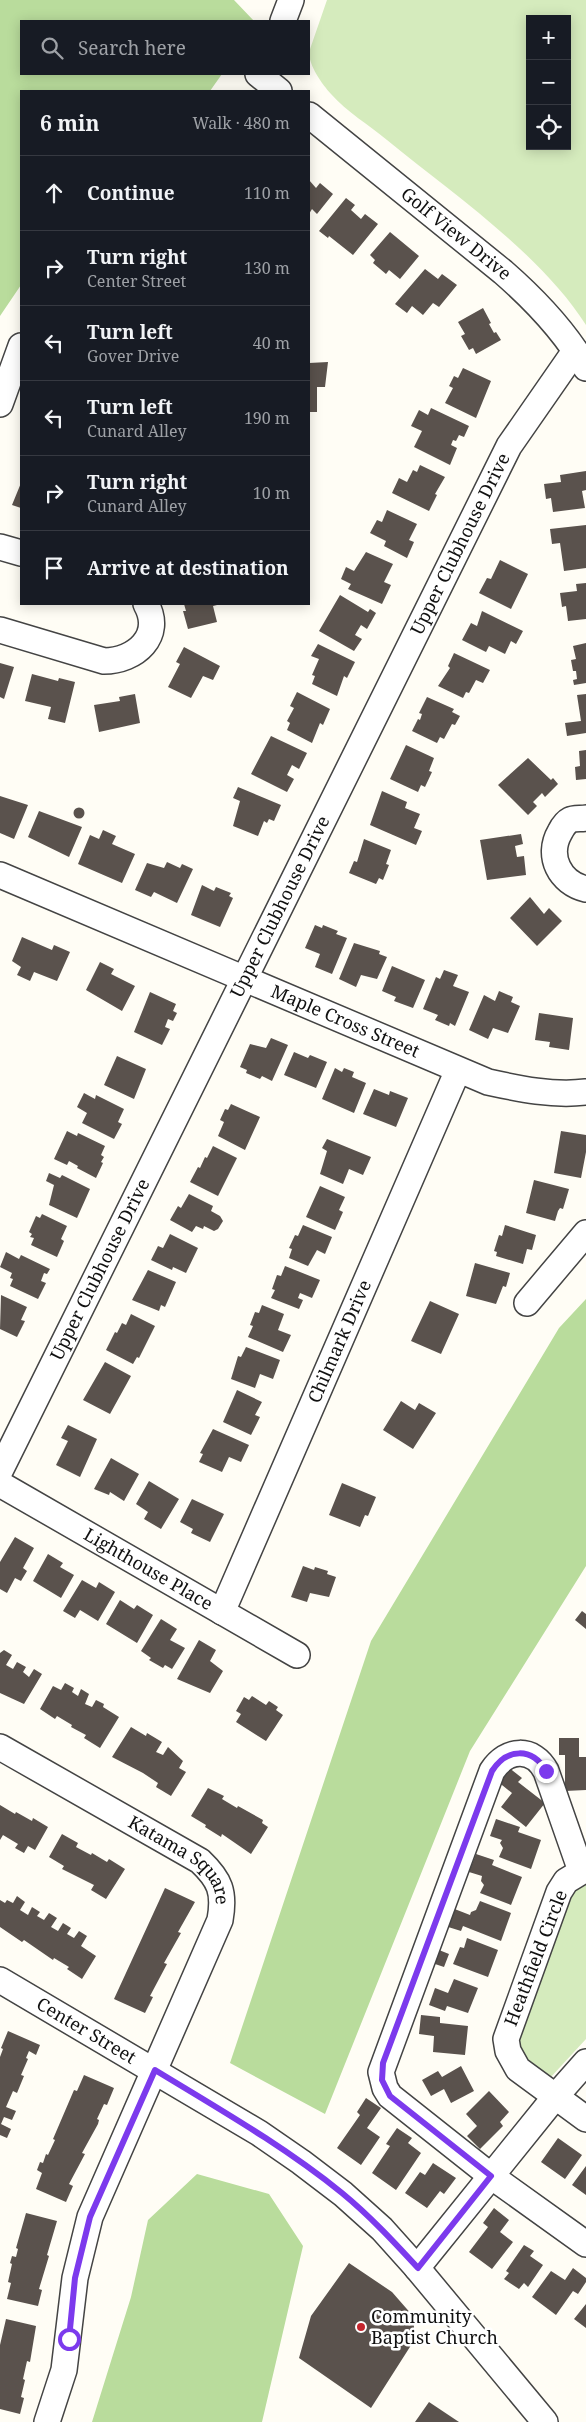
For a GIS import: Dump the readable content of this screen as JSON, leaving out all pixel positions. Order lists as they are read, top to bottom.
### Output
{
  "streets": {
    "street": [
      "Golf View Drive",
      "Upper Clubhouse Drive",
      "Maple Cross Street",
      "Chilmark Drive",
      "Lighthouse Place",
      "Katama Square",
      "Heathfield Circle",
      "Center Street"
    ]
  },
  "crossings": [
    ["Golf View Drive", "Upper Clubhouse Drive"],
    ["Upper Clubhouse Drive", "Maple Cross Street"],
    ["Maple Cross Street", "Chilmark Drive"],
    ["Chilmark Drive", "Lighthouse Place"],
    ["Katama Square", "Center Street"]
  ],
  "places": ["Community Baptist Church"],
  "page": {
    "map_buttons": ["+", "−"],
    "search": "Search here",
    "heading": ["6 min", "Walk · 480 m"],
    "list": [
      ["Continue", "110 m"],
      ["Turn right", "Center Street", "130 m"],
      ["Turn left", "Gover Drive", "40 m"],
      ["Turn left", "Cunard Alley", "190 m"],
      ["Turn right", "Cunard Alley", "10 m"],
      "Arrive at destination"
    ]
  }
}
